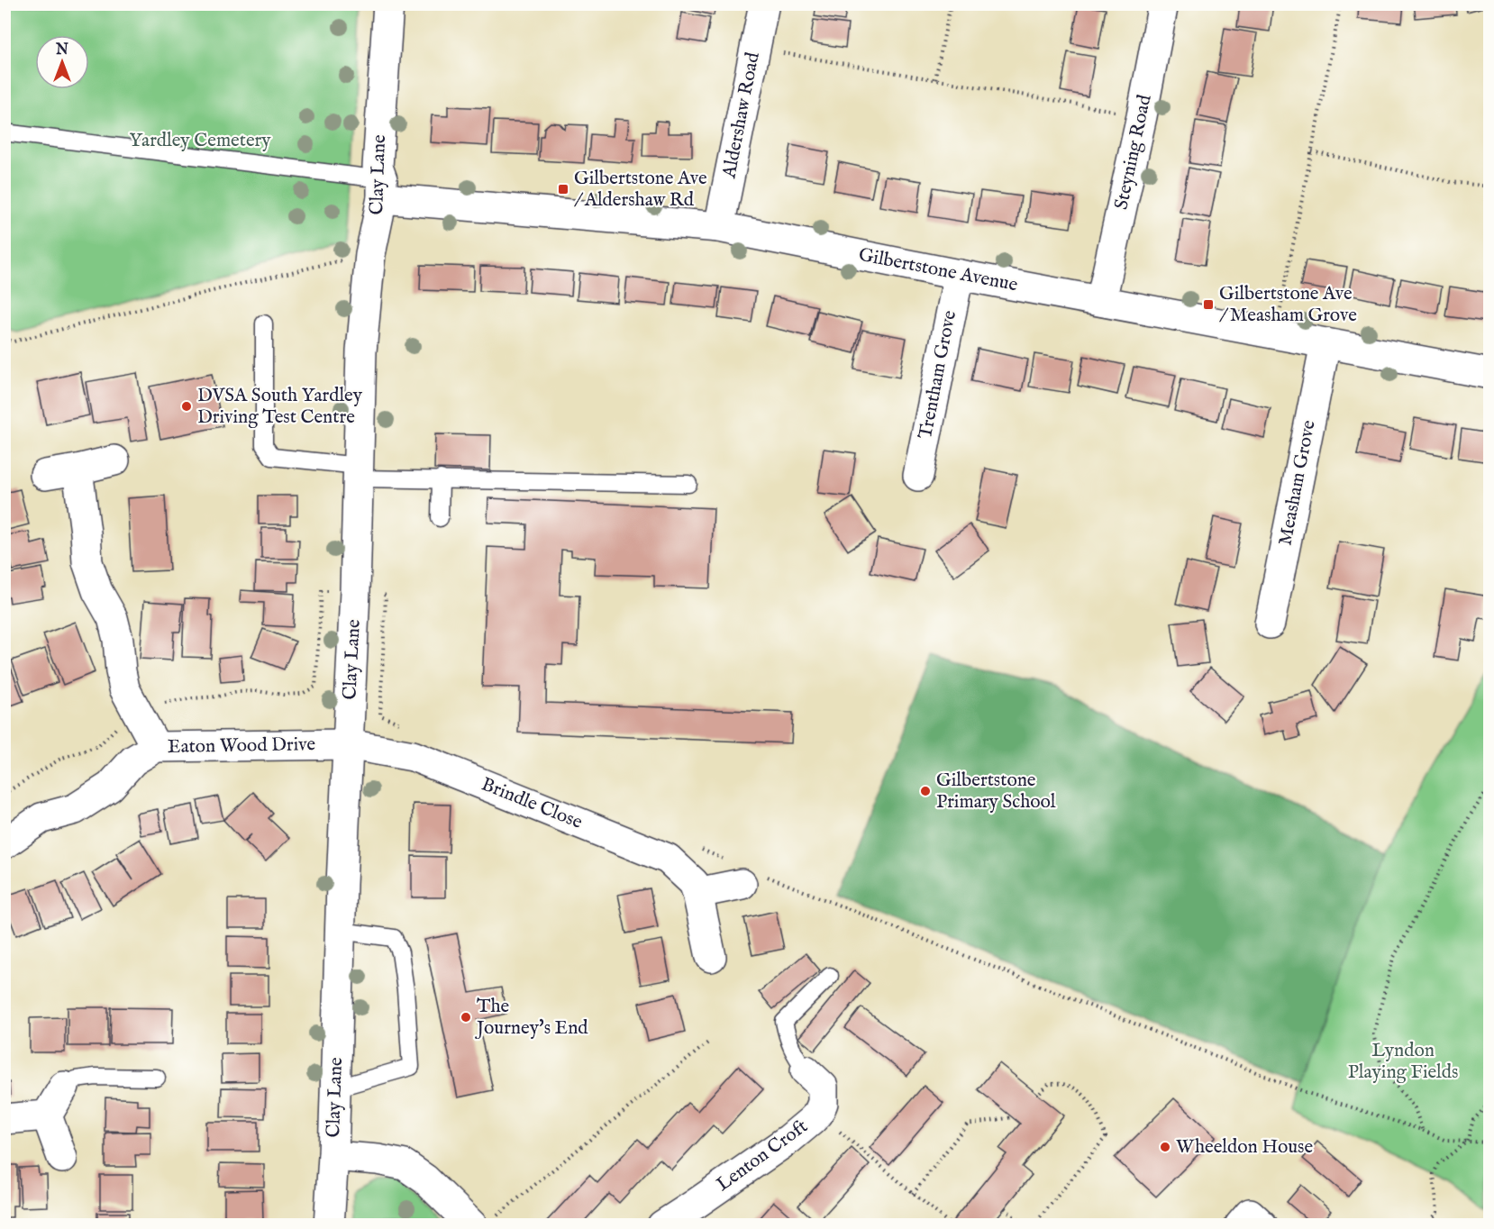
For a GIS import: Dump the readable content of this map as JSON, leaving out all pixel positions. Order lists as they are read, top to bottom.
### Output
{
  "streets": {
    "street": [
      "Aldershaw Road",
      "Steyning Road",
      "Clay Lane",
      "Gilbertstone Avenue",
      "Trentham Grove",
      "Measham Grove",
      "Eaton Wood Drive",
      "Brindle Close",
      "Lenton Croft"
    ]
  },
  "crossings": [
    ["Aldershaw Road", "Gilbertstone Avenue"],
    ["Steyning Road", "Gilbertstone Avenue"],
    ["Clay Lane", "Gilbertstone Avenue"],
    ["Clay Lane", "Eaton Wood Drive"],
    ["Clay Lane", "Brindle Close"],
    ["Gilbertstone Avenue", "Trentham Grove"],
    ["Gilbertstone Avenue", "Measham Grove"],
    ["Eaton Wood Drive", "Brindle Close"]
  ],
  "parks": ["Yardley Cemetery", "Lyndon Playing Fields"],
  "places": {
    "transit": ["Gilbertstone Ave / Aldershaw Rd", "Gilbertstone Ave / Measham Grove"],
    "other": [
      "DVSA South Yardley Driving Test Centre",
      "Gilbertstone Primary School",
      "The Journey's End",
      "Wheeldon House"
    ]
  },
  "north": "top"
}
